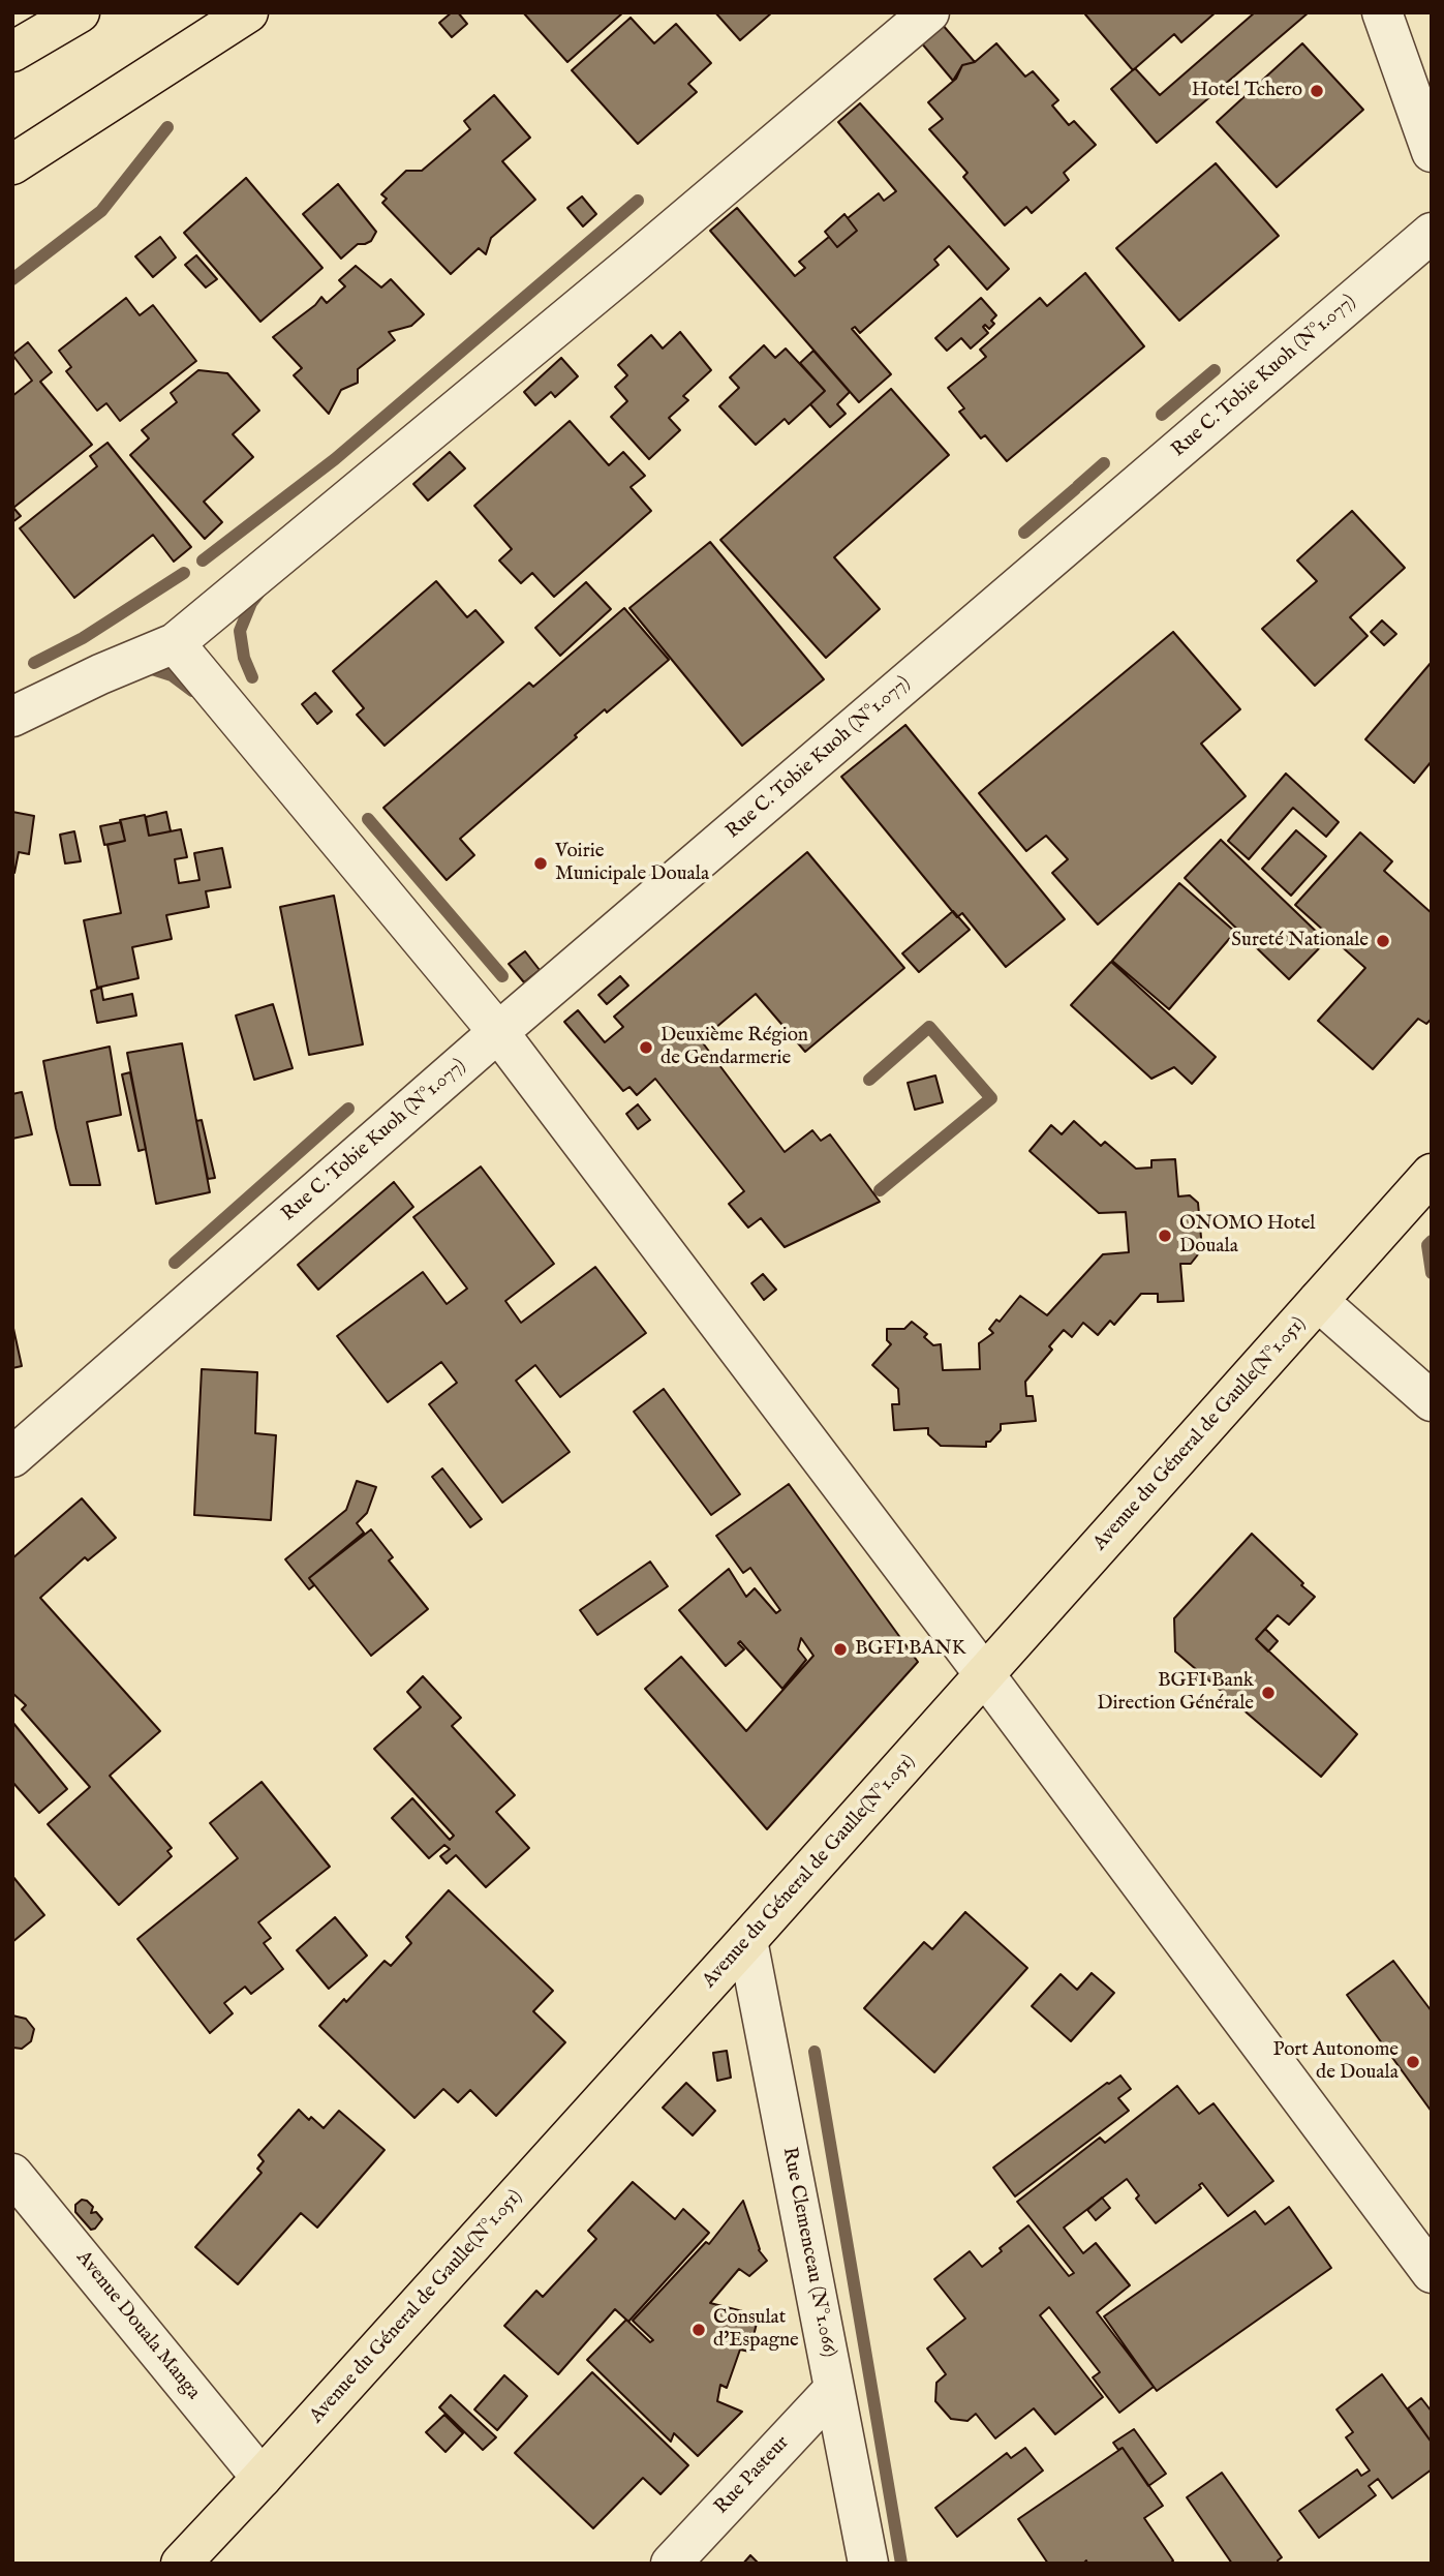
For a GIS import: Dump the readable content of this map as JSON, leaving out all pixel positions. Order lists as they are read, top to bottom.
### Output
{
  "streets": {
    "main road": ["Avenue du Géneral de Gaulle(N°1.051)"],
    "street": [
      "Rue C. Tobie Kuoh (N°1.077)",
      "Rue Clemenceau (N°1.066)",
      "Avenue Douala Manga",
      "Rue Pasteur"
    ]
  },
  "crossings": [
    ["Avenue du Géneral de Gaulle(N°1.051)", "Rue Clemenceau (N°1.066)"],
    ["Avenue du Géneral de Gaulle(N°1.051)", "Avenue Douala Manga"],
    ["Rue Clemenceau (N°1.066)", "Rue Pasteur"]
  ],
  "places": [
    "Hotel Tchero",
    "Voirie Municipale Douala",
    "Sureté Nationale",
    "Deuxième Région de Gendarmerie",
    "ONOMO Hotel Douala",
    "BGFI BANK",
    "BGFI Bank Direction Générale",
    "Port Autonome de Douala",
    "Consulat d'Espagne"
  ]
}
